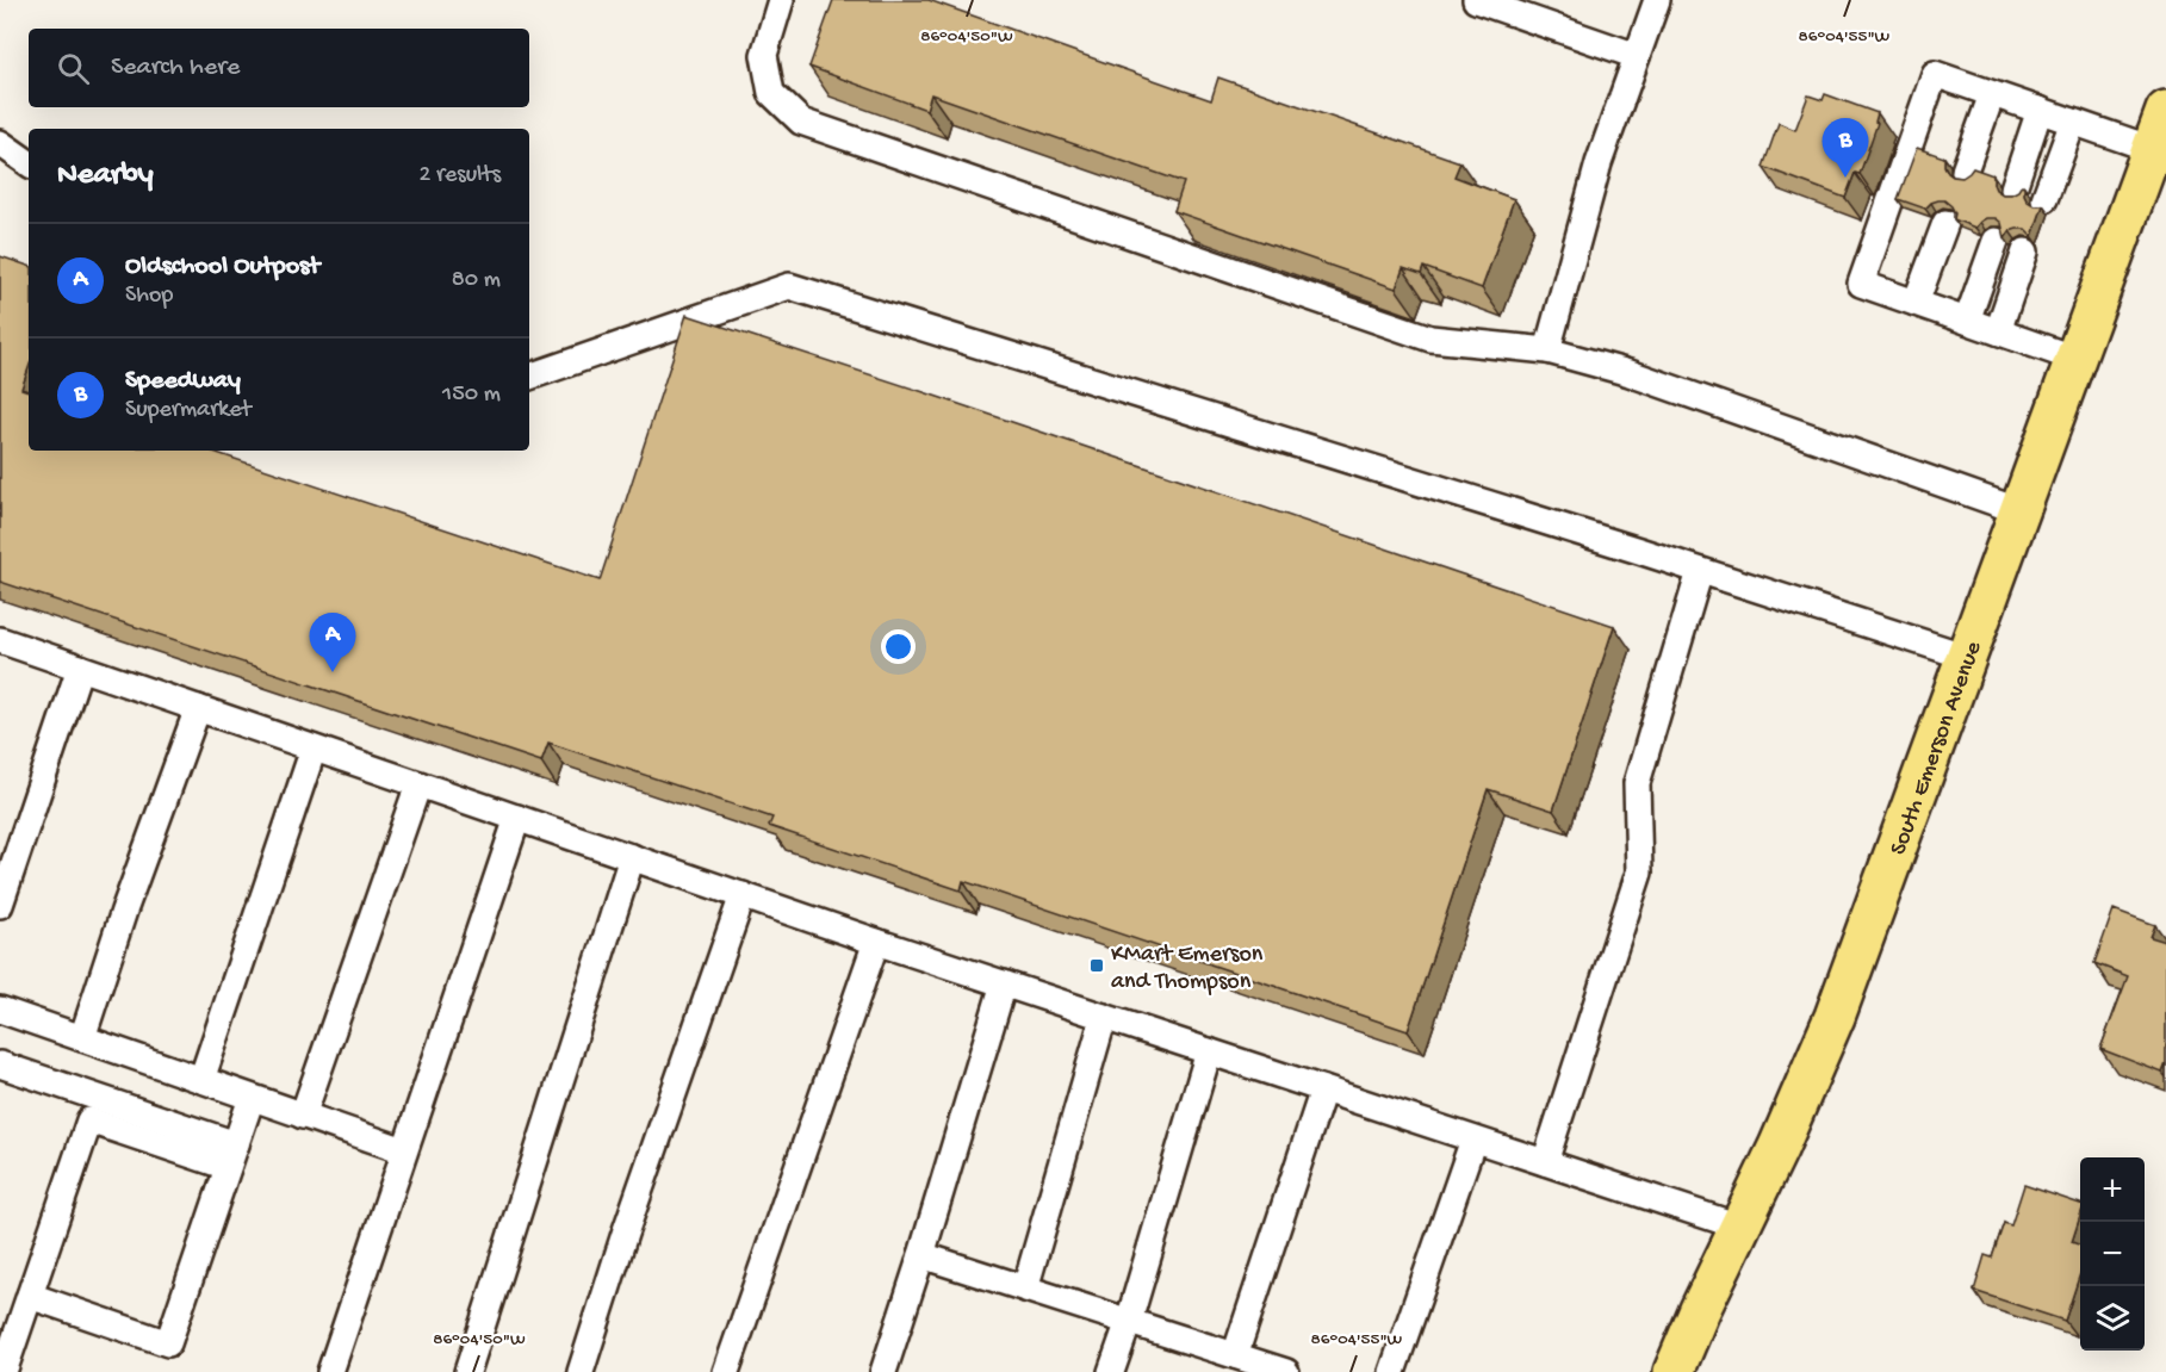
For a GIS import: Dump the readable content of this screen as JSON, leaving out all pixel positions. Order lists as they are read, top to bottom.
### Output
{
  "streets": {
    "main road": ["South Emerson Avenue"]
  },
  "places": {
    "transit": ["KMart Emerson and Thompson"]
  },
  "page": {
    "search": "Search here",
    "pins": ["B", "A"],
    "heading": ["Nearby", "2 results"],
    "list": [
      {
        "mark": "A",
        "name": "Oldschool Outpost",
        "note": "Shop",
        "value": "80 m"
      },
      {
        "mark": "B",
        "name": "Speedway",
        "note": "Supermarket",
        "value": "150 m"
      }
    ],
    "map_buttons": ["+", "−"]
  },
  "coordinates": ["86°04'50\"W", "86°04'55\"W"]
}
